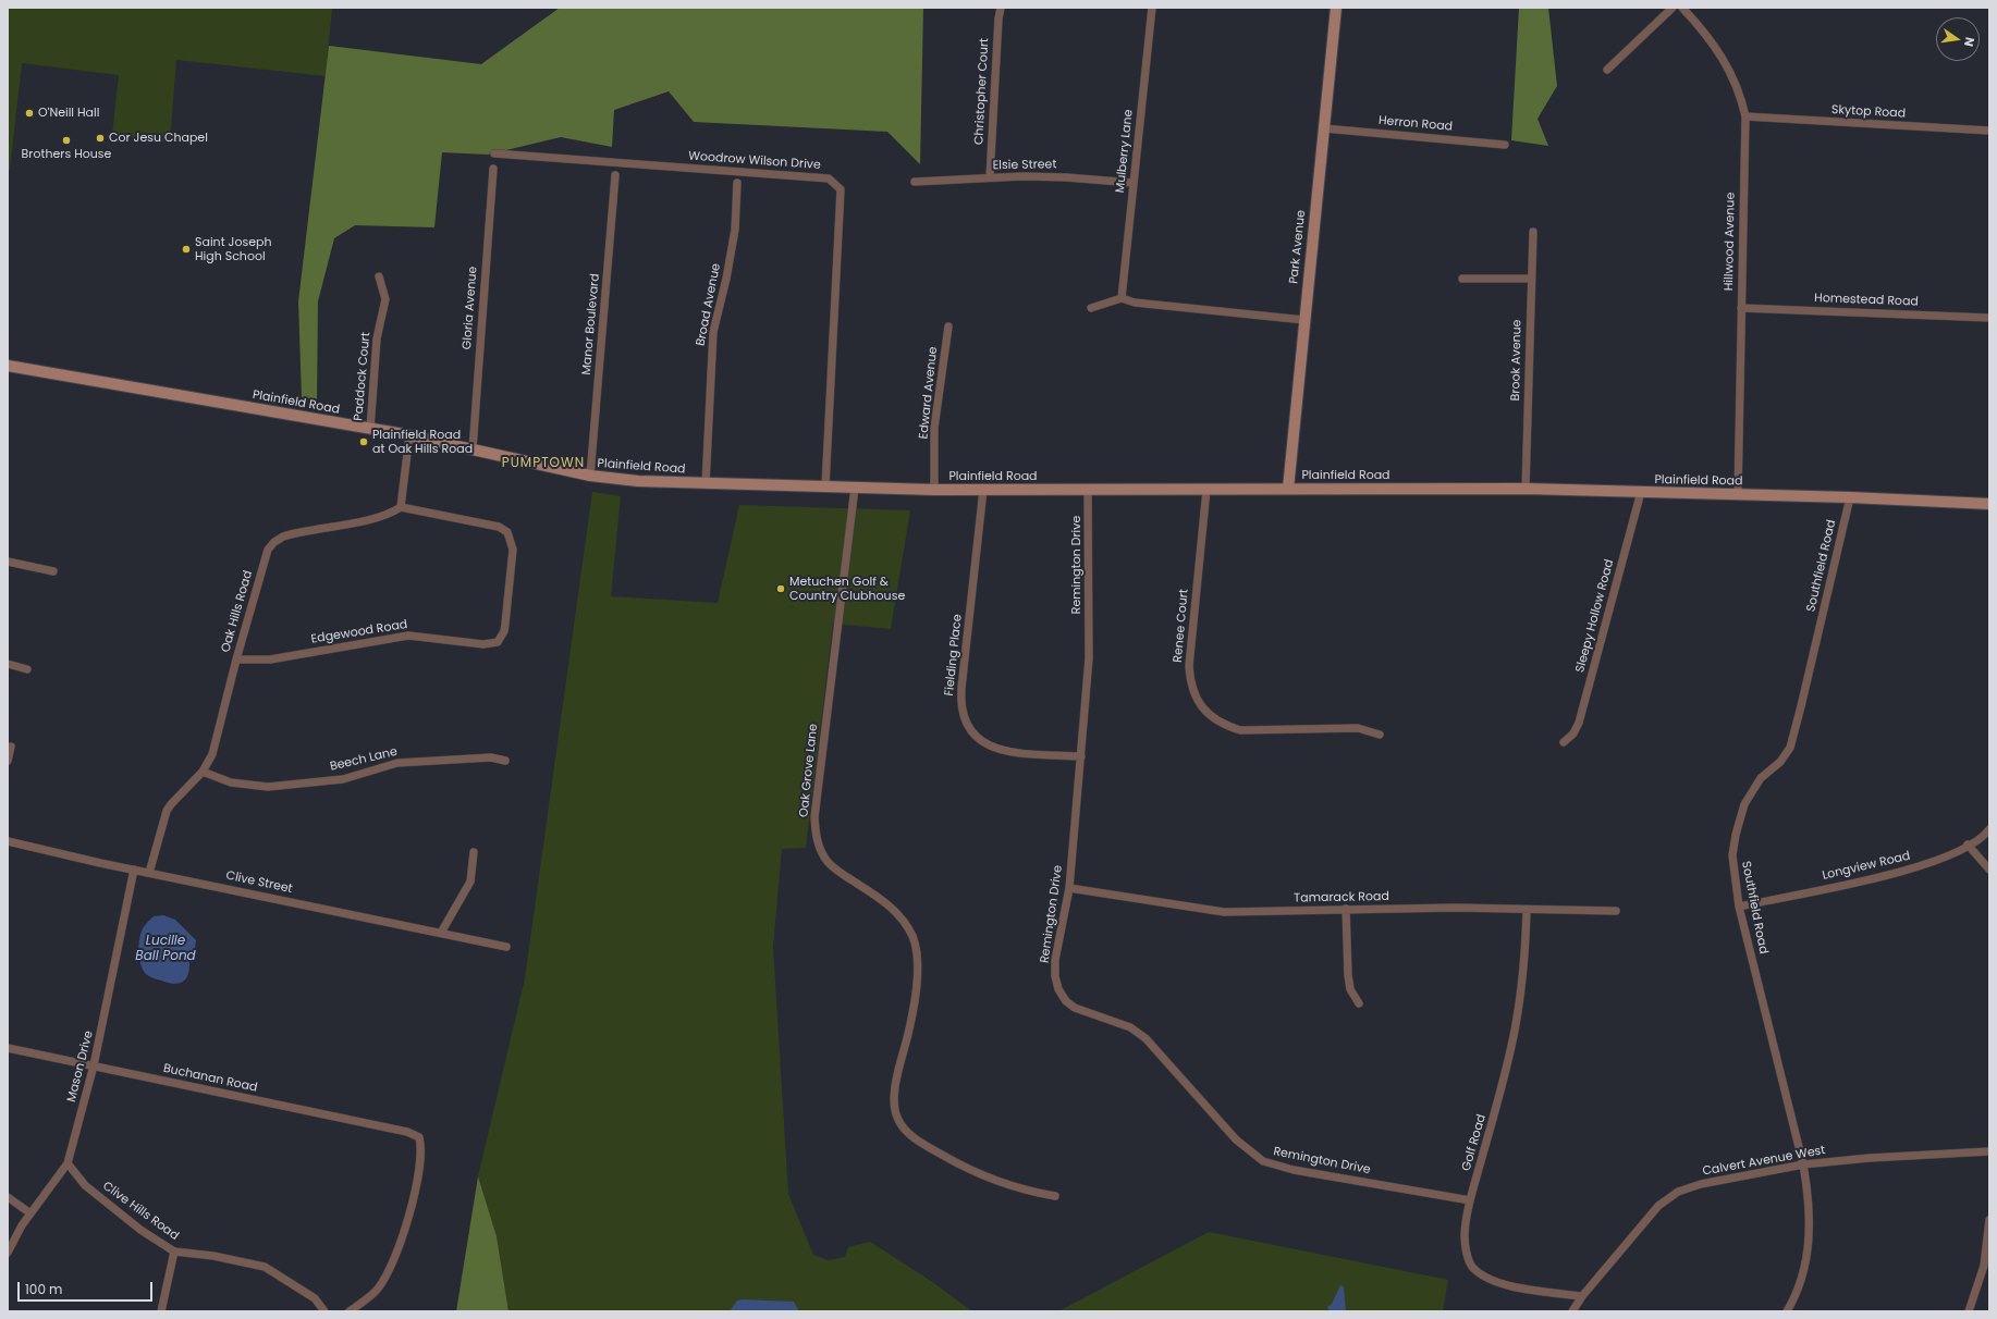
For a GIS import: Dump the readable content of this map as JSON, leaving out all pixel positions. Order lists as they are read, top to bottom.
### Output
{
  "streets": {
    "street": [
      "Christopher Court",
      "Skytop Road",
      "Herron Road",
      "Mulberry Lane",
      "Woodrow Wilson Drive",
      "Elsie Street",
      "Hillwood Avenue",
      "Park Avenue",
      "Homestead Road",
      "Broad Avenue",
      "Gloria Avenue",
      "Manor Boulevard",
      "Brook Avenue",
      "Paddock Court",
      "Edward Avenue",
      "Plainfield Road",
      "Remington Drive",
      "Southfield Road",
      "Oak Hills Road",
      "Sleepy Hollow Road",
      "Renee Court",
      "Edgewood Road",
      "Fielding Place",
      "Beech Lane",
      "Oak Grove Lane",
      "Longview Road",
      "Clive Street",
      "Tamarack Road",
      "Mason Drive",
      "Buchanan Road",
      "Golf Road",
      "Calvert Avenue West",
      "Clive Hills Road"
    ]
  },
  "crossings": [
    ["Christopher Court", "Elsie Street"],
    ["Skytop Road", "Hillwood Avenue"],
    ["Herron Road", "Park Avenue"],
    ["Mulberry Lane", "Elsie Street"],
    ["Woodrow Wilson Drive", "Plainfield Road"],
    ["Hillwood Avenue", "Homestead Road"],
    ["Hillwood Avenue", "Plainfield Road"],
    ["Park Avenue", "Plainfield Road"],
    ["Broad Avenue", "Plainfield Road"],
    ["Gloria Avenue", "Plainfield Road"],
    ["Manor Boulevard", "Plainfield Road"],
    ["Brook Avenue", "Plainfield Road"],
    ["Paddock Court", "Plainfield Road"],
    ["Edward Avenue", "Plainfield Road"],
    ["Plainfield Road", "Remington Drive"],
    ["Plainfield Road", "Southfield Road"],
    ["Plainfield Road", "Sleepy Hollow Road"],
    ["Plainfield Road", "Renee Court"],
    ["Plainfield Road", "Fielding Place"],
    ["Plainfield Road", "Oak Grove Lane"],
    ["Remington Drive", "Fielding Place"],
    ["Remington Drive", "Tamarack Road"],
    ["Remington Drive", "Golf Road"],
    ["Southfield Road", "Longview Road"],
    ["Southfield Road", "Calvert Avenue West"],
    ["Oak Hills Road", "Edgewood Road"],
    ["Oak Hills Road", "Beech Lane"],
    ["Oak Hills Road", "Clive Street"],
    ["Clive Street", "Mason Drive"],
    ["Tamarack Road", "Golf Road"],
    ["Mason Drive", "Buchanan Road"],
    ["Mason Drive", "Clive Hills Road"],
    ["Golf Road", "Calvert Avenue West"]
  ],
  "districts": ["PUMPTOWN"],
  "water": ["Lucille Ball Pond"],
  "places": [
    "O'Neill Hall",
    "Cor Jesu Chapel",
    "Brothers House",
    "Saint Joseph High School",
    "Plainfield Road at Oak Hills Road",
    "Metuchen Golf & Country Clubhouse"
  ],
  "scale_bar": "100 m",
  "north": "right"
}
